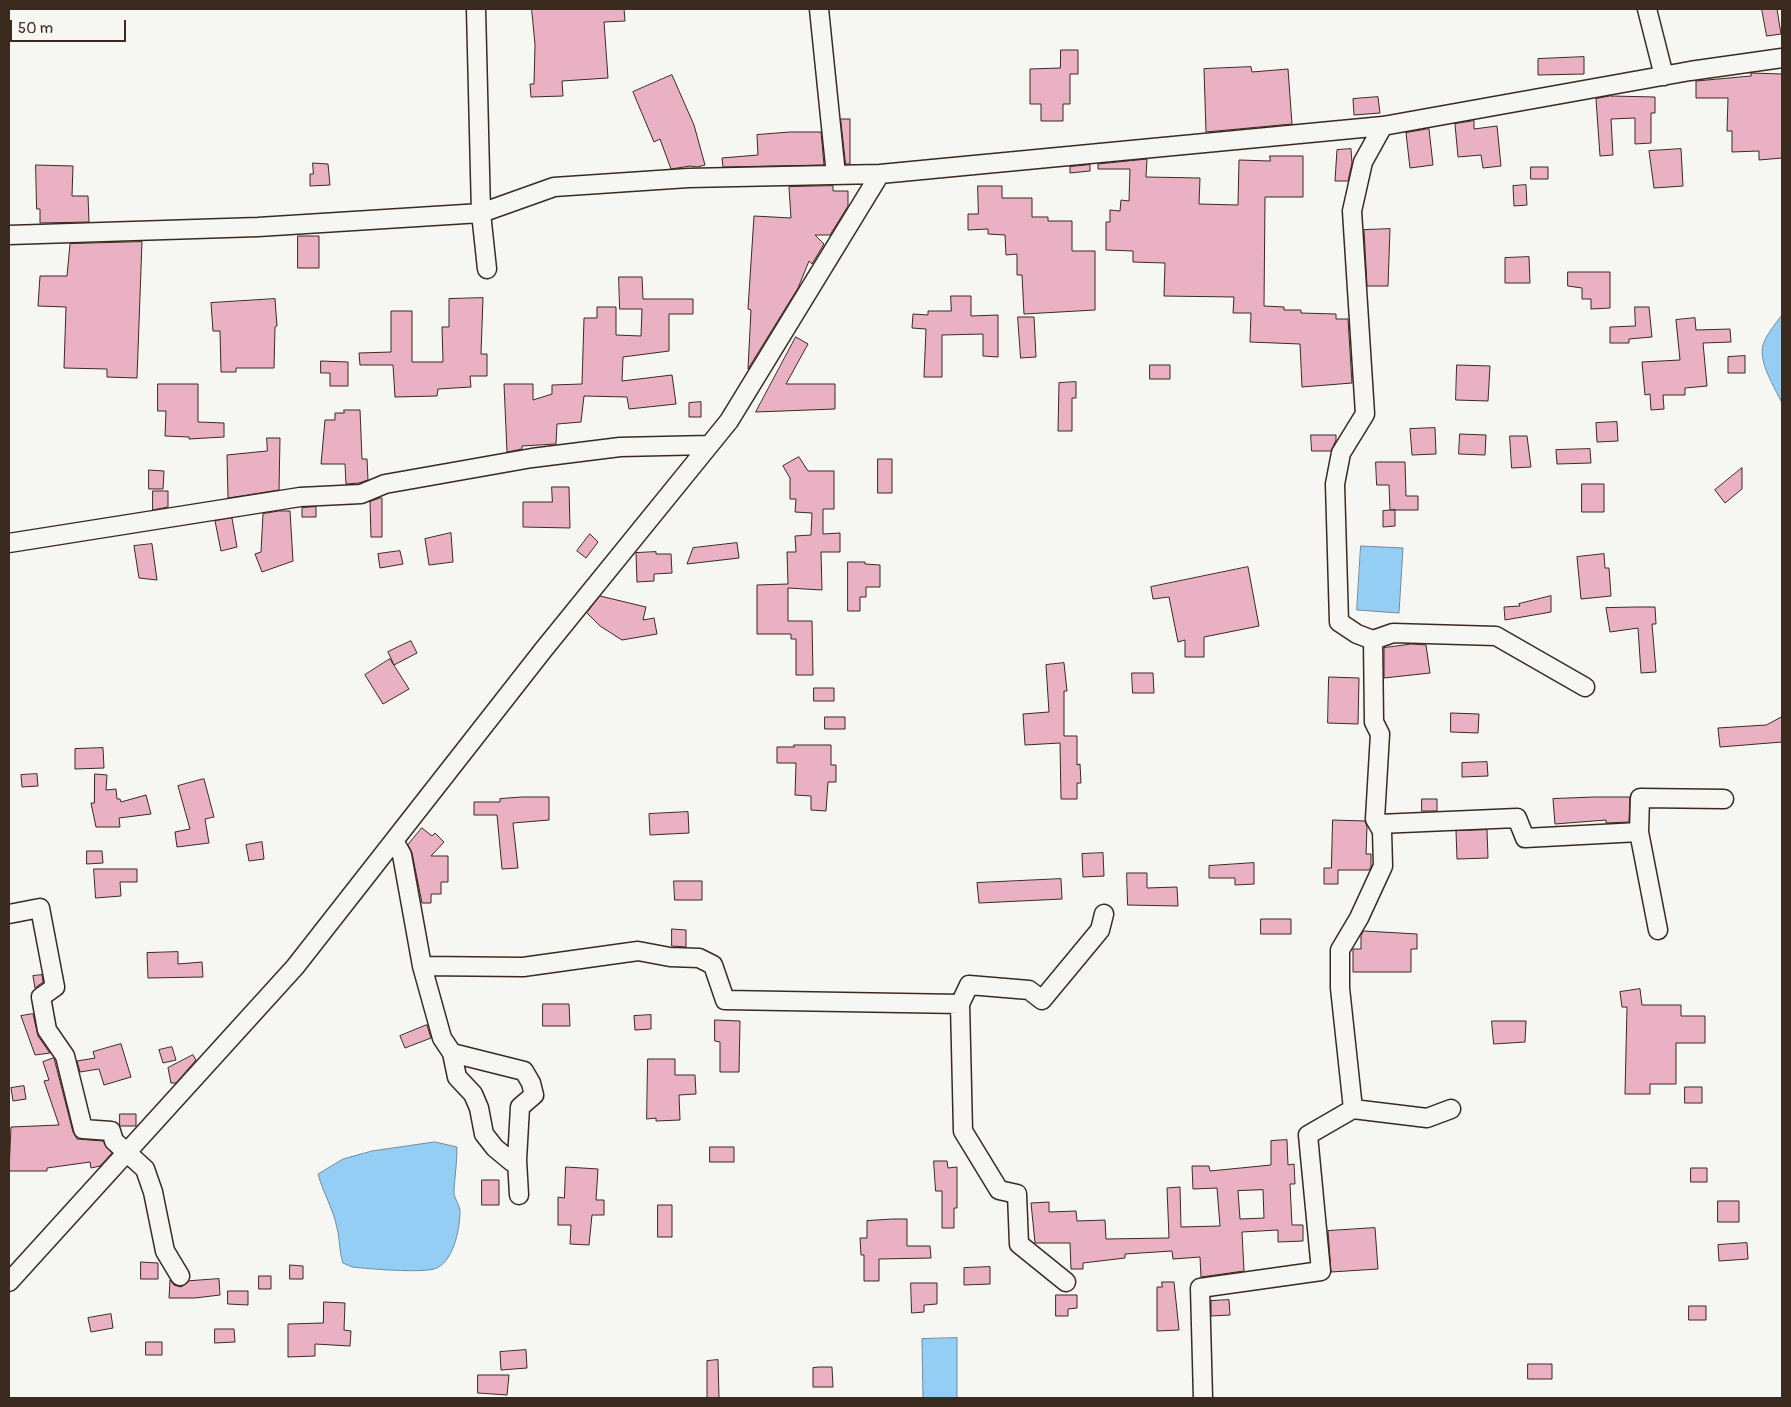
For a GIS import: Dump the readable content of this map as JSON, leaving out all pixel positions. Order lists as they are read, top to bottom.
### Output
{
  "scale_bar": "50 m"
}
